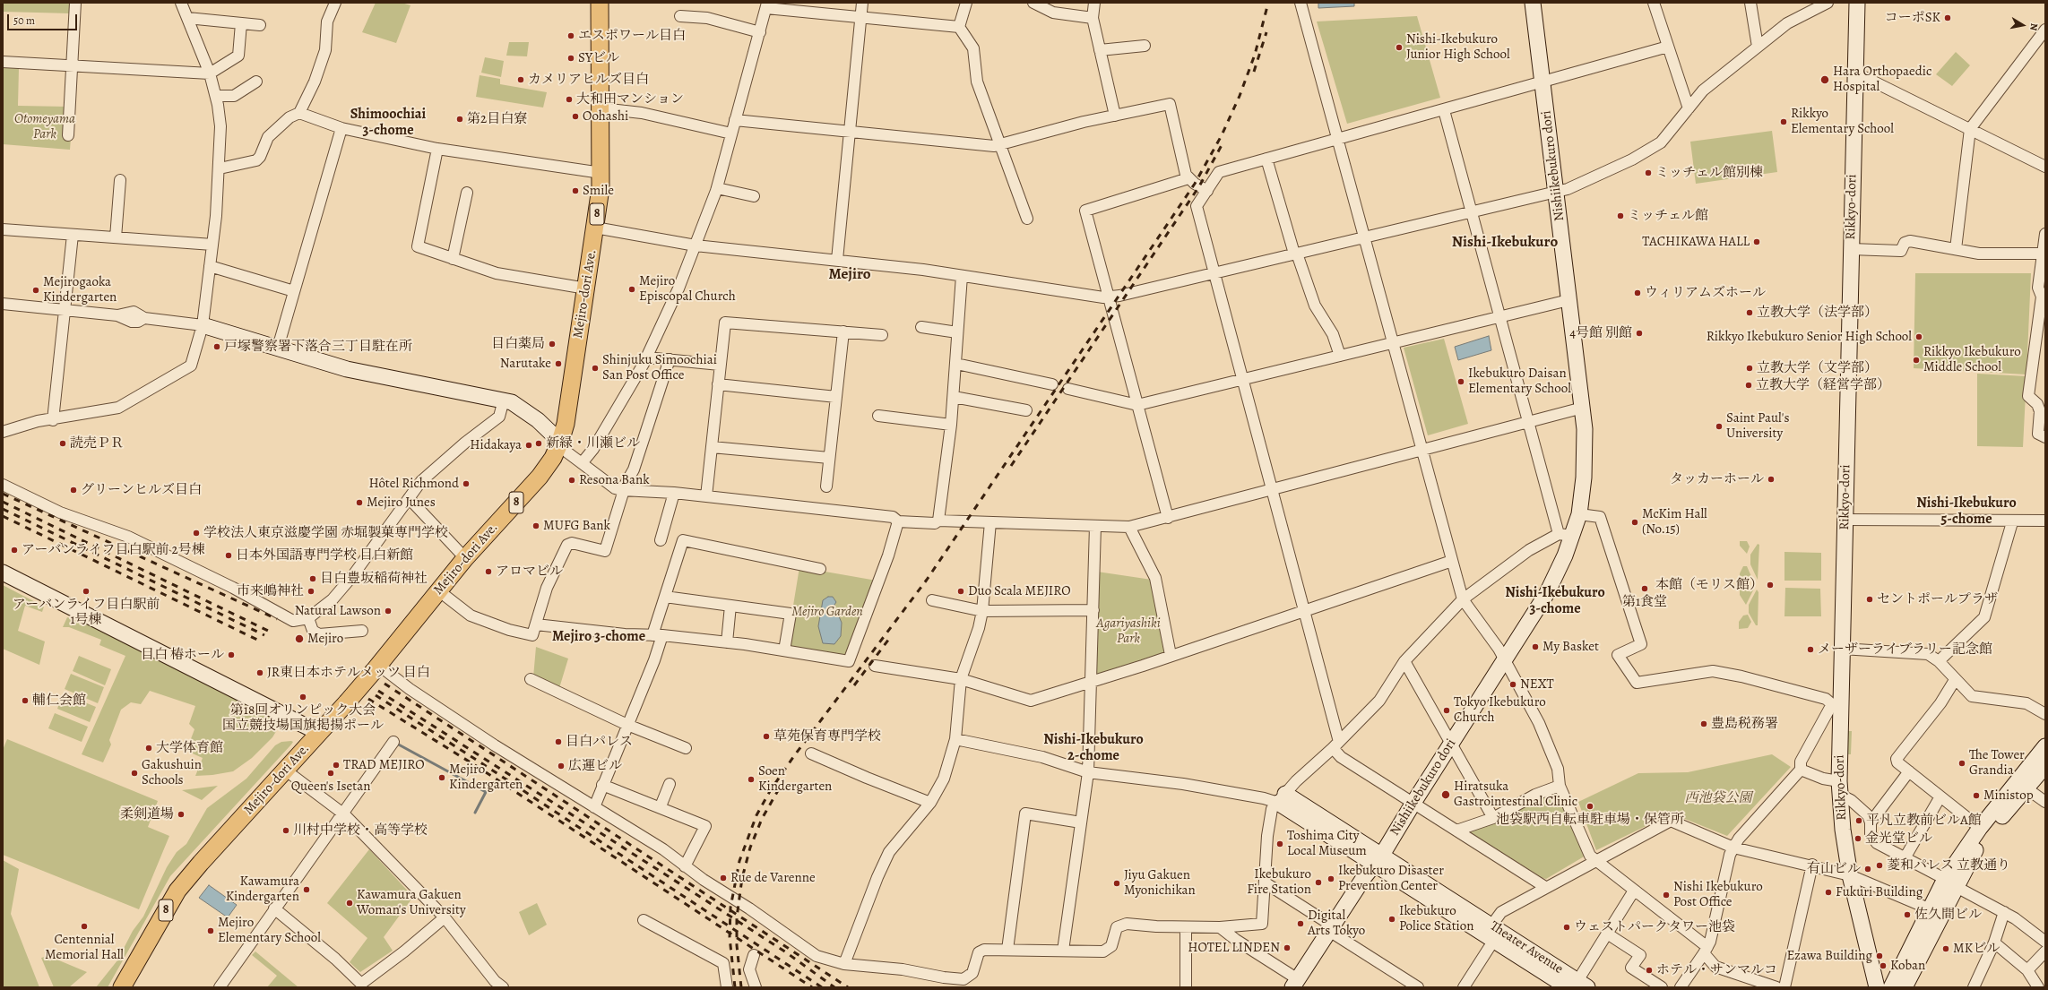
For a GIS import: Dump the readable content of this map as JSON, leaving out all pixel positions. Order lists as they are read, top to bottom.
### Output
{
  "streets": {
    "main road": ["8", "Mejiro-dori Ave."],
    "street": ["Nishiikebukuro dori", "Rikkyo-dori", "Theater Avenue"]
  },
  "crossings": [
    ["Nishiikebukuro dori", "Theater Avenue"]
  ],
  "districts": [
    "Shimoochiai 3-chome",
    "Nishi-Ikebukuro",
    "Mejiro",
    "Nishi-Ikebukuro 5-chome",
    "Nishi-Ikebukuro 3-chome",
    "Mejiro 3-chome",
    "Nishi-Ikebukuro 2-chome"
  ],
  "parks": [
    "Otomeyama Park",
    "Mejiro Garden",
    "Agariyashiki Park",
    "西池袋公園"
  ],
  "places": [
    "コーポSK",
    "エスポワール目白",
    "Nishi-Ikebukuro Junior High School",
    "SYビル",
    "カメリアヒルズ目白",
    "Hara Orthopaedic Hospital",
    "大和田マンション",
    "Oohashi",
    "第2目白寮",
    "Rikkyo Elementary School",
    "ミッチェル館別棟",
    "Smile",
    "ミッチェル館",
    "TACHIKAWA HALL",
    "Mejiro Episcopal Church",
    "Mejirogaoka Kindergarten",
    "ウィリアムズホール",
    "立教大学（法学部）",
    "4号館 別館",
    "Rikkyo Ikebukuro Senior High School",
    "目白薬局",
    "戸塚警察署下落合三丁目駐在所",
    "Rikkyo Ikebukuro Middle School",
    "Narutake",
    "Shinjuku Simoochiai San Post Office",
    "立教大学（文学部）",
    "Ikebukuro Daisan Elementary School",
    "立教大学（経営学部）",
    "Saint Paul's University",
    "読売ＰＲ",
    "新緑・川瀬ビル",
    "Hidakaya",
    "タッカーホール",
    "Resona Bank",
    "Hôtel Richmond",
    "グリーンヒルズ目白",
    "Mejiro Junes",
    "McKim Hall (No.15)",
    "MUFG Bank",
    "学校法人東京滋慶学園 赤堀製菓専門学校",
    "アーバンライフ目白駅前 2号棟",
    "日本外国語専門学校 目白新館",
    "アロマビル",
    "目白豊坂稲荷神社",
    "本館（モリス館）",
    "第1食堂",
    "アーバンライフ目白駅前 1号棟",
    "市来嶋神社",
    "Duo Scala MEJIRO",
    "セントポールプラザ",
    "Natural Lawson",
    "Mejiro",
    "My Basket",
    "メーザーライブラリー記念館",
    "目白 椿ホール",
    "JR東日本ホテルメッツ 目白",
    "NEXT",
    "第18回オリンピック大会 国立競技場国旗掲揚ポール",
    "輔仁会館",
    "Tokyo Ikebukuro Church",
    "豊島税務署",
    "草苑保育専門学校",
    "目白パレス",
    "大学体育館",
    "The Tower Grandia",
    "TRAD MEJIRO",
    "広運ビル",
    "Gakushuin Schools",
    "Queen's Isetan",
    "Mejiro Kindergarten",
    "Soen Kindergarten",
    "Hiratsuka Gastrointestinal Clinic",
    "Ministop",
    "池袋駅西自転車駐車場・保管所",
    "柔剣道場",
    "平凡立教前ビルA館",
    "川村中学校・高等学校",
    "金光堂ビル",
    "Toshima City Local Museum",
    "菱和パレス 立教通り",
    "有山ビル",
    "Rue de Varenne",
    "Ikebukuro Disaster Prevention Center",
    "Ikebukuro Fire Station",
    "Jiyu Gakuen Myonichikan",
    "Kawamura Kindergarten",
    "Fukuri Building",
    "Nishi Ikebukuro Post Office",
    "Kawamura Gakuen Woman's University",
    "佐久間ビル",
    "Ikebukuro Police Station",
    "Digital Arts Tokyo",
    "Centennial Memorial Hall",
    "ウェストパークタワー池袋",
    "Mejiro Elementary School",
    "HOTEL LINDEN",
    "MKビル",
    "Ezawa Building",
    "Koban",
    "ホテル・サンマルコ"
  ],
  "scale_bar": "50 m",
  "north": "right"
}
